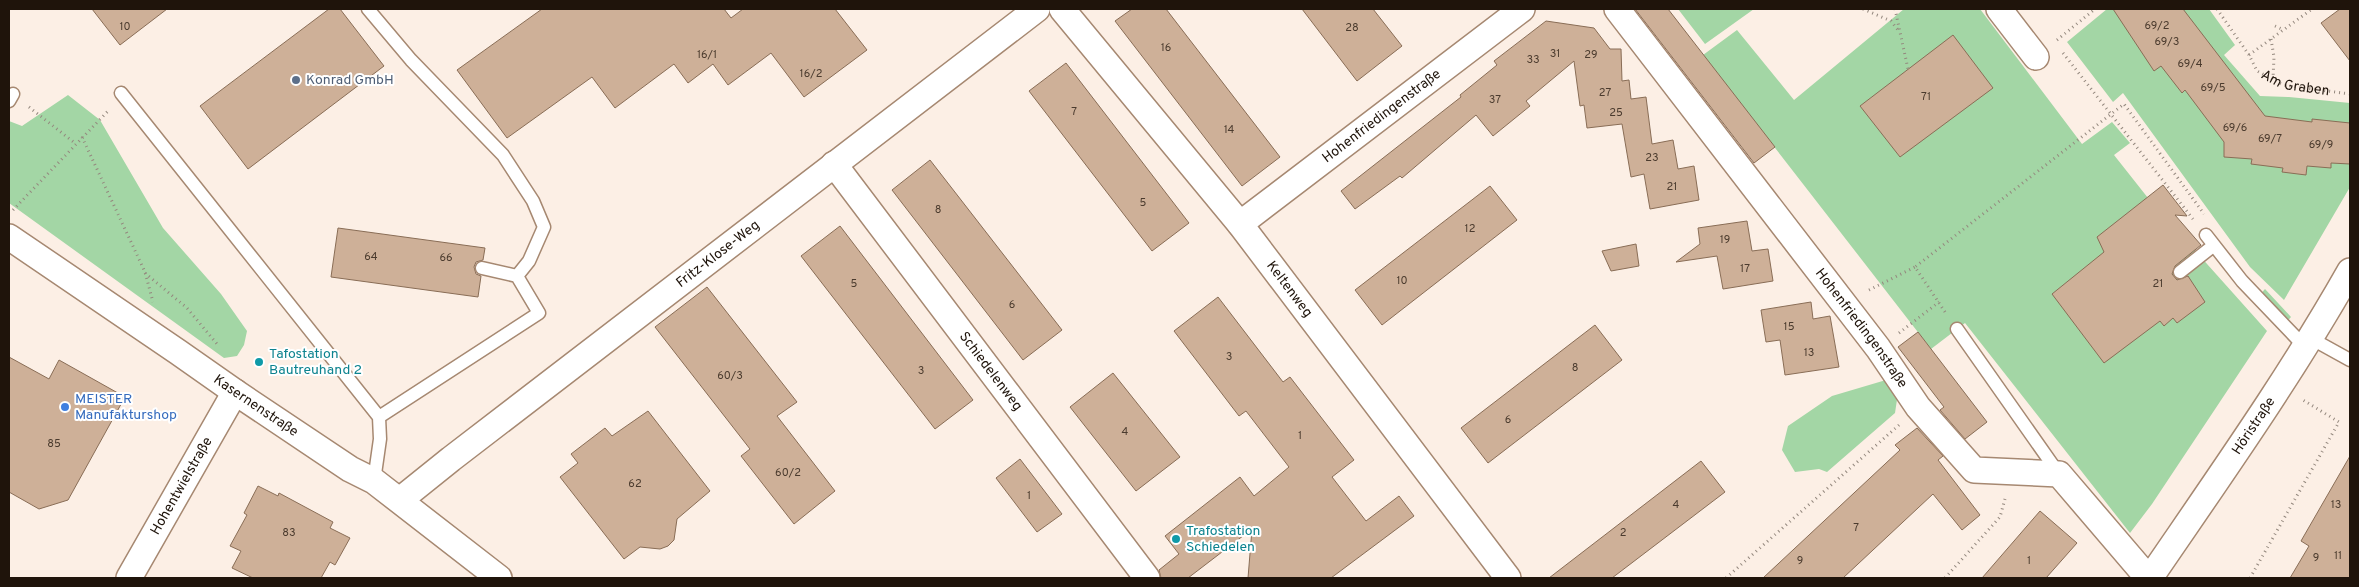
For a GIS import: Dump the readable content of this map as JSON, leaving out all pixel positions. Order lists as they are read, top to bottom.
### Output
{
  "streets": {
    "street": [
      "Hohenfriedingenstraße",
      "Fritz-Klose-Weg",
      "Keltenweg",
      "Schiedelenweg",
      "Kasernenstraße",
      "Höristraße",
      "Hohentwielstraße"
    ],
    "path": ["Am Graben"]
  },
  "crossings": [
    ["Hohenfriedingenstraße", "Keltenweg"],
    ["Fritz-Klose-Weg", "Schiedelenweg"],
    ["Fritz-Klose-Weg", "Kasernenstraße"],
    ["Kasernenstraße", "Hohentwielstraße"]
  ],
  "places": [
    "Konrad GmbH",
    "Tafostation Bautreuhand 2",
    "MEISTER Manufakturshop",
    "Trafostation Schiedelen"
  ],
  "house_numbers": [
    "69/2",
    "10",
    "28",
    "69/3",
    "16",
    "31",
    "16/1",
    "29",
    "33",
    "69/4",
    "16/2",
    "69/5",
    "27",
    "71",
    "37",
    "7",
    "25",
    "69/6",
    "14",
    "69/7",
    "69/9",
    "23",
    "21",
    "5",
    "8",
    "12",
    "19",
    "64",
    "66",
    "17",
    "10",
    "5",
    "21",
    "6",
    "15",
    "13",
    "3",
    "8",
    "3",
    "60/3",
    "6",
    "4",
    "1",
    "85",
    "60/2",
    "62",
    "1",
    "4",
    "13",
    "7",
    "83",
    "2",
    "11",
    "9",
    "9",
    "1"
  ]
}
